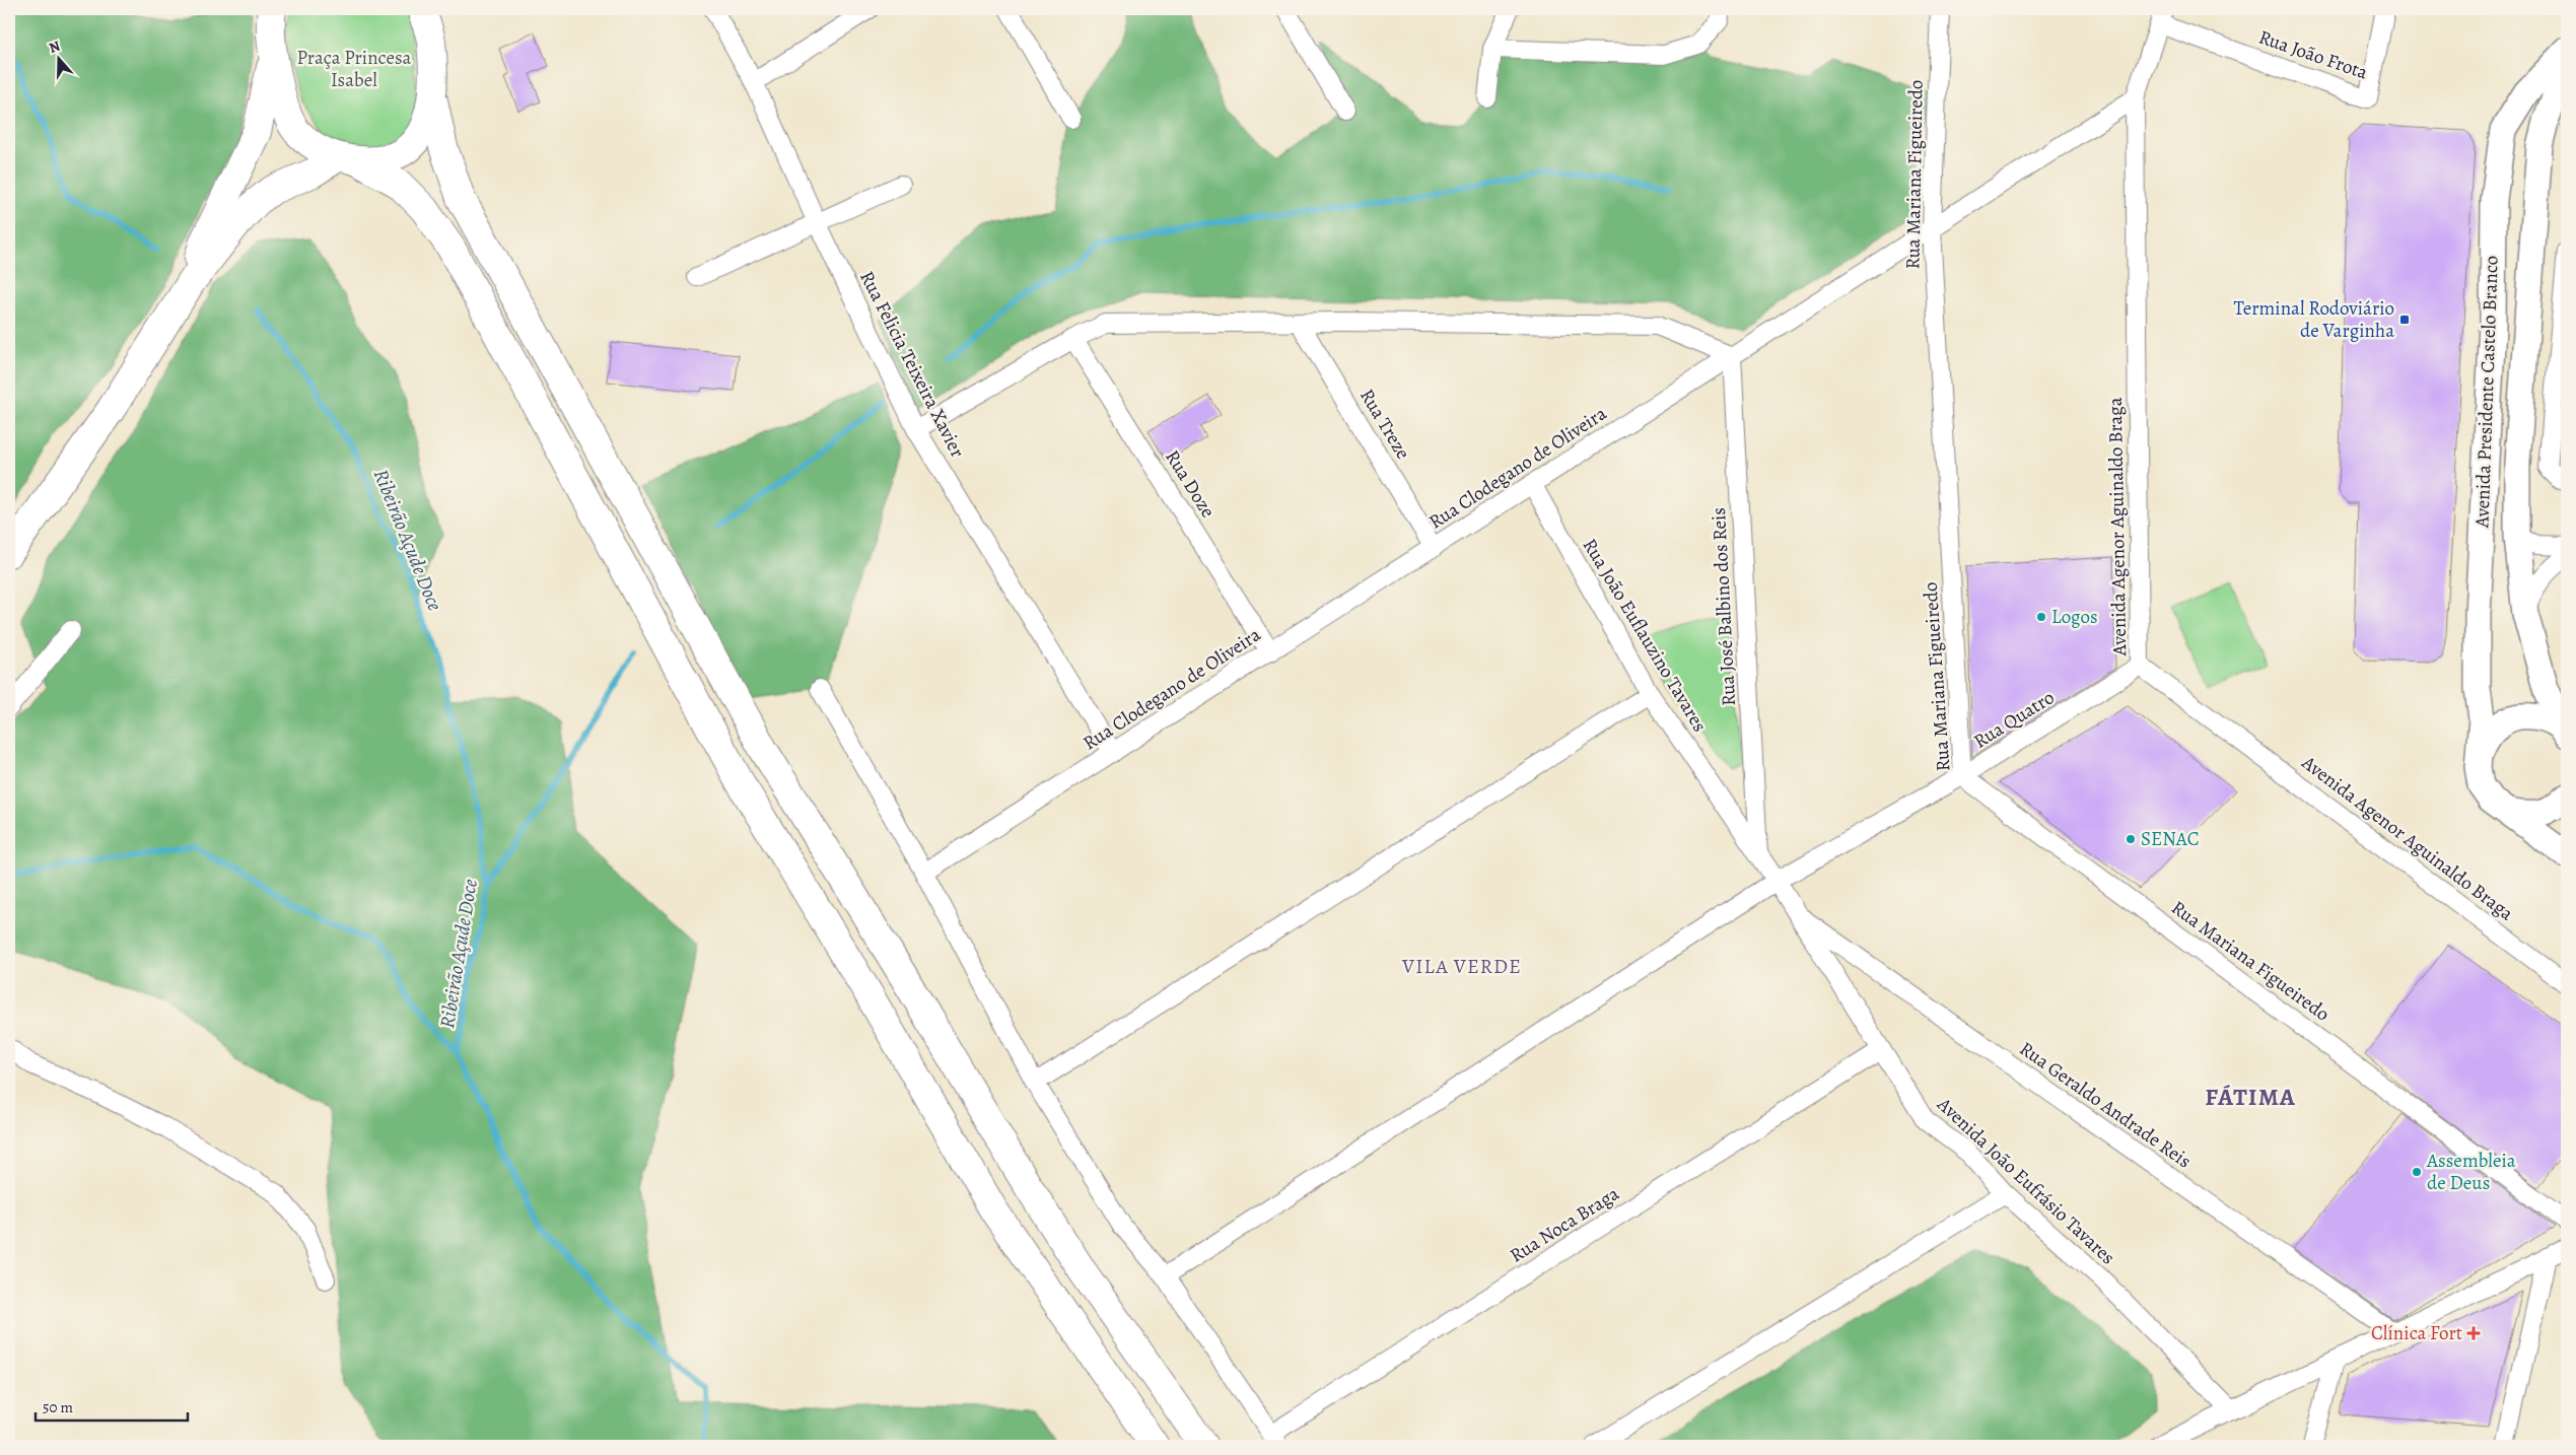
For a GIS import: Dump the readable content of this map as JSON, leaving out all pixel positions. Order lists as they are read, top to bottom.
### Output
{
  "streets": {
    "main road": ["Avenida Presidente Castelo Branco"],
    "street": [
      "Rua João Frota",
      "Rua Mariana Figueiredo",
      "Rua Felicia Teixeira Xavier",
      "Rua Treze",
      "Rua Clodegano de Oliveira",
      "Rua Doze",
      "Avenida Agenor Aguinaldo Braga",
      "Rua José Balbino dos Reis",
      "Rua João Euflauzino Tavares",
      "Rua Quatro",
      "Rua Geraldo Andrade Reis",
      "Avenida João Eufrásio Tavares",
      "Rua Noca Braga"
    ]
  },
  "crossings": [
    ["Rua Mariana Figueiredo", "Rua Clodegano de Oliveira"],
    ["Rua Mariana Figueiredo", "Rua Quatro"],
    ["Rua Felicia Teixeira Xavier", "Rua Clodegano de Oliveira"],
    ["Rua Treze", "Rua Clodegano de Oliveira"],
    ["Rua Clodegano de Oliveira", "Rua Doze"],
    ["Rua Clodegano de Oliveira", "Avenida Agenor Aguinaldo Braga"],
    ["Rua Clodegano de Oliveira", "Rua José Balbino dos Reis"],
    ["Rua Clodegano de Oliveira", "Rua João Euflauzino Tavares"],
    ["Avenida Agenor Aguinaldo Braga", "Rua Quatro"],
    ["Rua José Balbino dos Reis", "Rua João Euflauzino Tavares"],
    ["Rua João Euflauzino Tavares", "Rua Quatro"],
    ["Rua João Euflauzino Tavares", "Avenida João Eufrásio Tavares"],
    ["Rua Quatro", "Avenida João Eufrásio Tavares"],
    ["Rua Geraldo Andrade Reis", "Avenida João Eufrásio Tavares"],
    ["Avenida João Eufrásio Tavares", "Rua Noca Braga"]
  ],
  "districts": ["VILA VERDE", "FÁTIMA"],
  "water": ["Ribeirão Açude Doce"],
  "parks": ["Praça Princesa Isabel"],
  "places": {
    "transit": ["Terminal Rodoviário de Varginha"],
    "other": ["Logos", "SENAC", "Assembleia de Deus"],
    "health": ["Clínica Fort"]
  },
  "scale_bar": "50 m",
  "north": "top"
}
